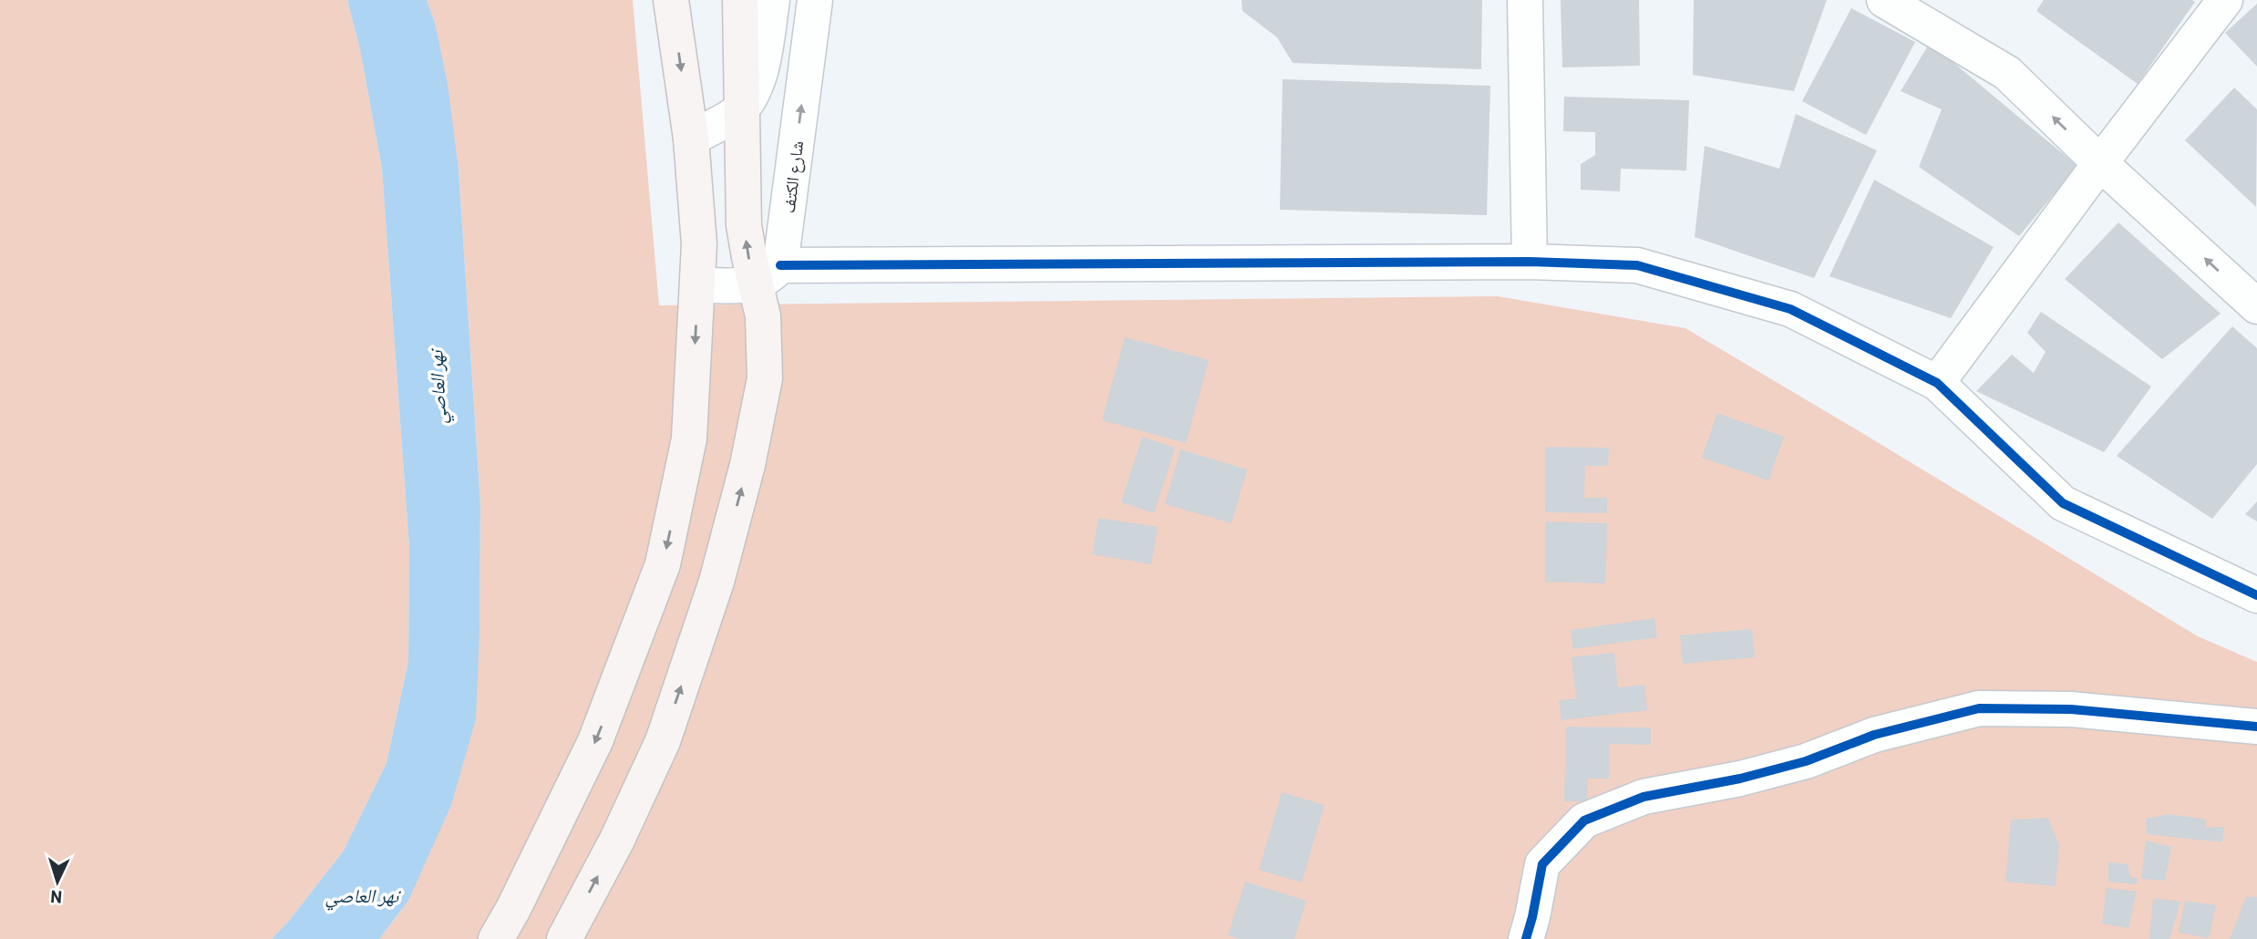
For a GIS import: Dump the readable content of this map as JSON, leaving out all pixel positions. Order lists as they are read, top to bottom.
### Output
{
  "streets": {
    "street": ["شارع الكتف"]
  },
  "water": ["نهر العاصي"],
  "north": "bottom"
}
